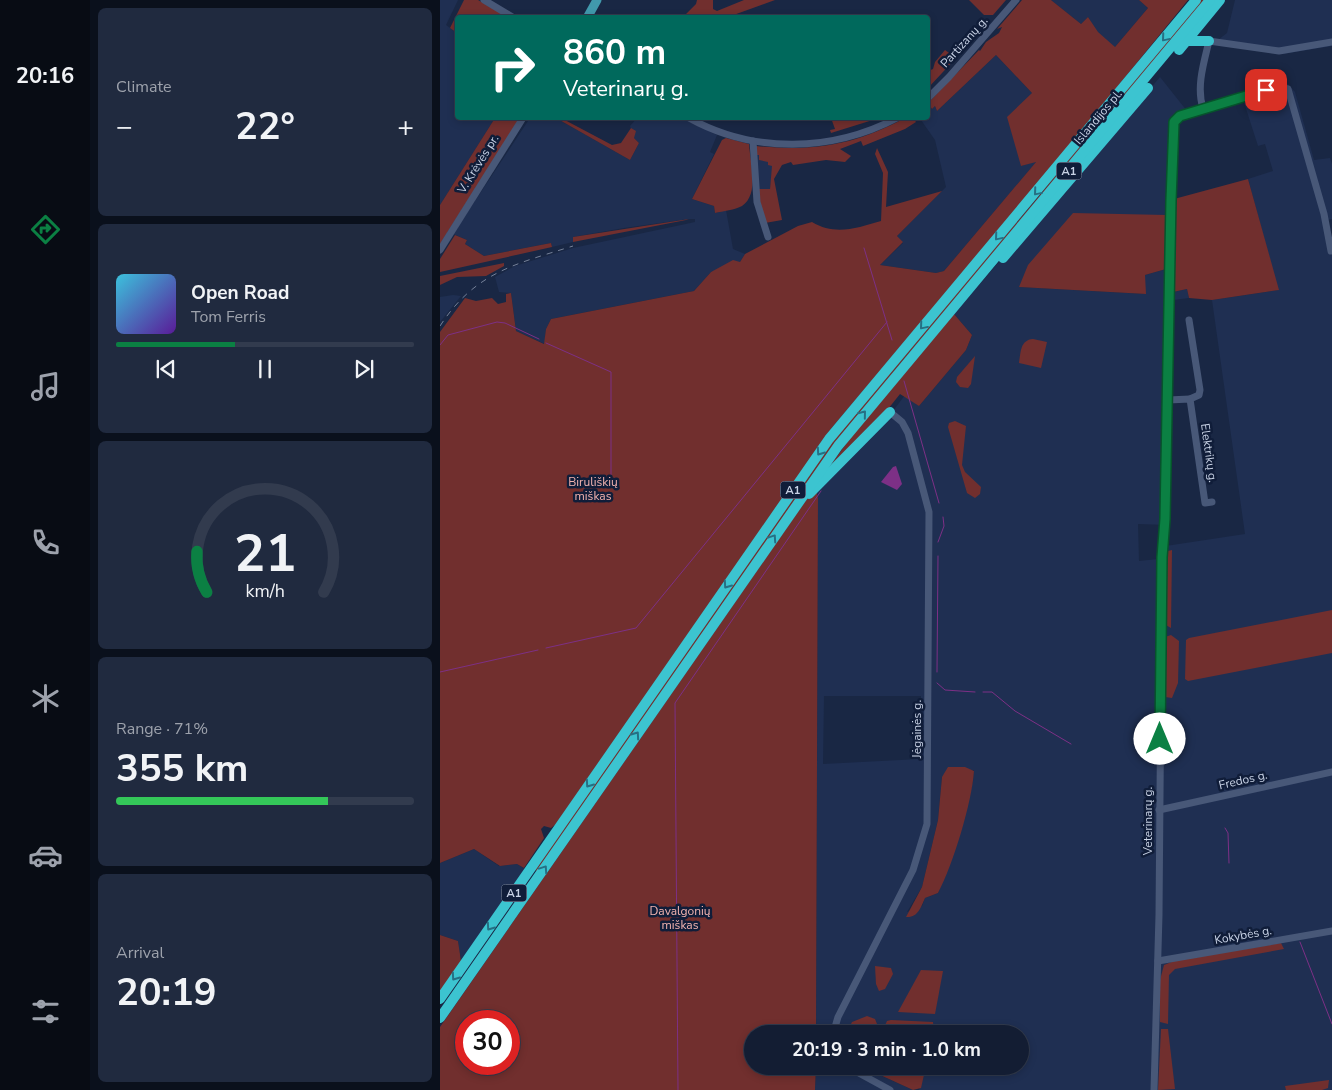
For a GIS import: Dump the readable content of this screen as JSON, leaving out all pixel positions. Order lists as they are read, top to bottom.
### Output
{
  "streets": {
    "highway": ["Islandijos pl.", "A1"],
    "street": [
      "Partizanų g.",
      "V. Krėvės pr.",
      "Elektrikų g.",
      "Jėgainės g.",
      "Fredos g.",
      "Veterinarų g.",
      "Kokybės g."
    ]
  },
  "crossings": [
    ["Islandijos pl.", "A1"],
    ["Fredos g.", "Veterinarų g."],
    ["Veterinarų g.", "Kokybės g."]
  ],
  "parks": ["Biruliškių miškas", "Davalgonių miškas"],
  "page": {
    "tabs": "20:16",
    "tile": [
      "Climate",
      ["Range · 71%", "355 km"],
      ["Arrival", "20:19"]
    ],
    "turn": ["860 m", "Veterinarų g."],
    "heat": ["−", "22°", "+"],
    "song": ["Open Road", "Tom Ferris"],
    "limit": "30",
    "trip": "20:19 · 3 min · 1.0 km",
    "gauge": ["21", "km/h"]
  }
}
